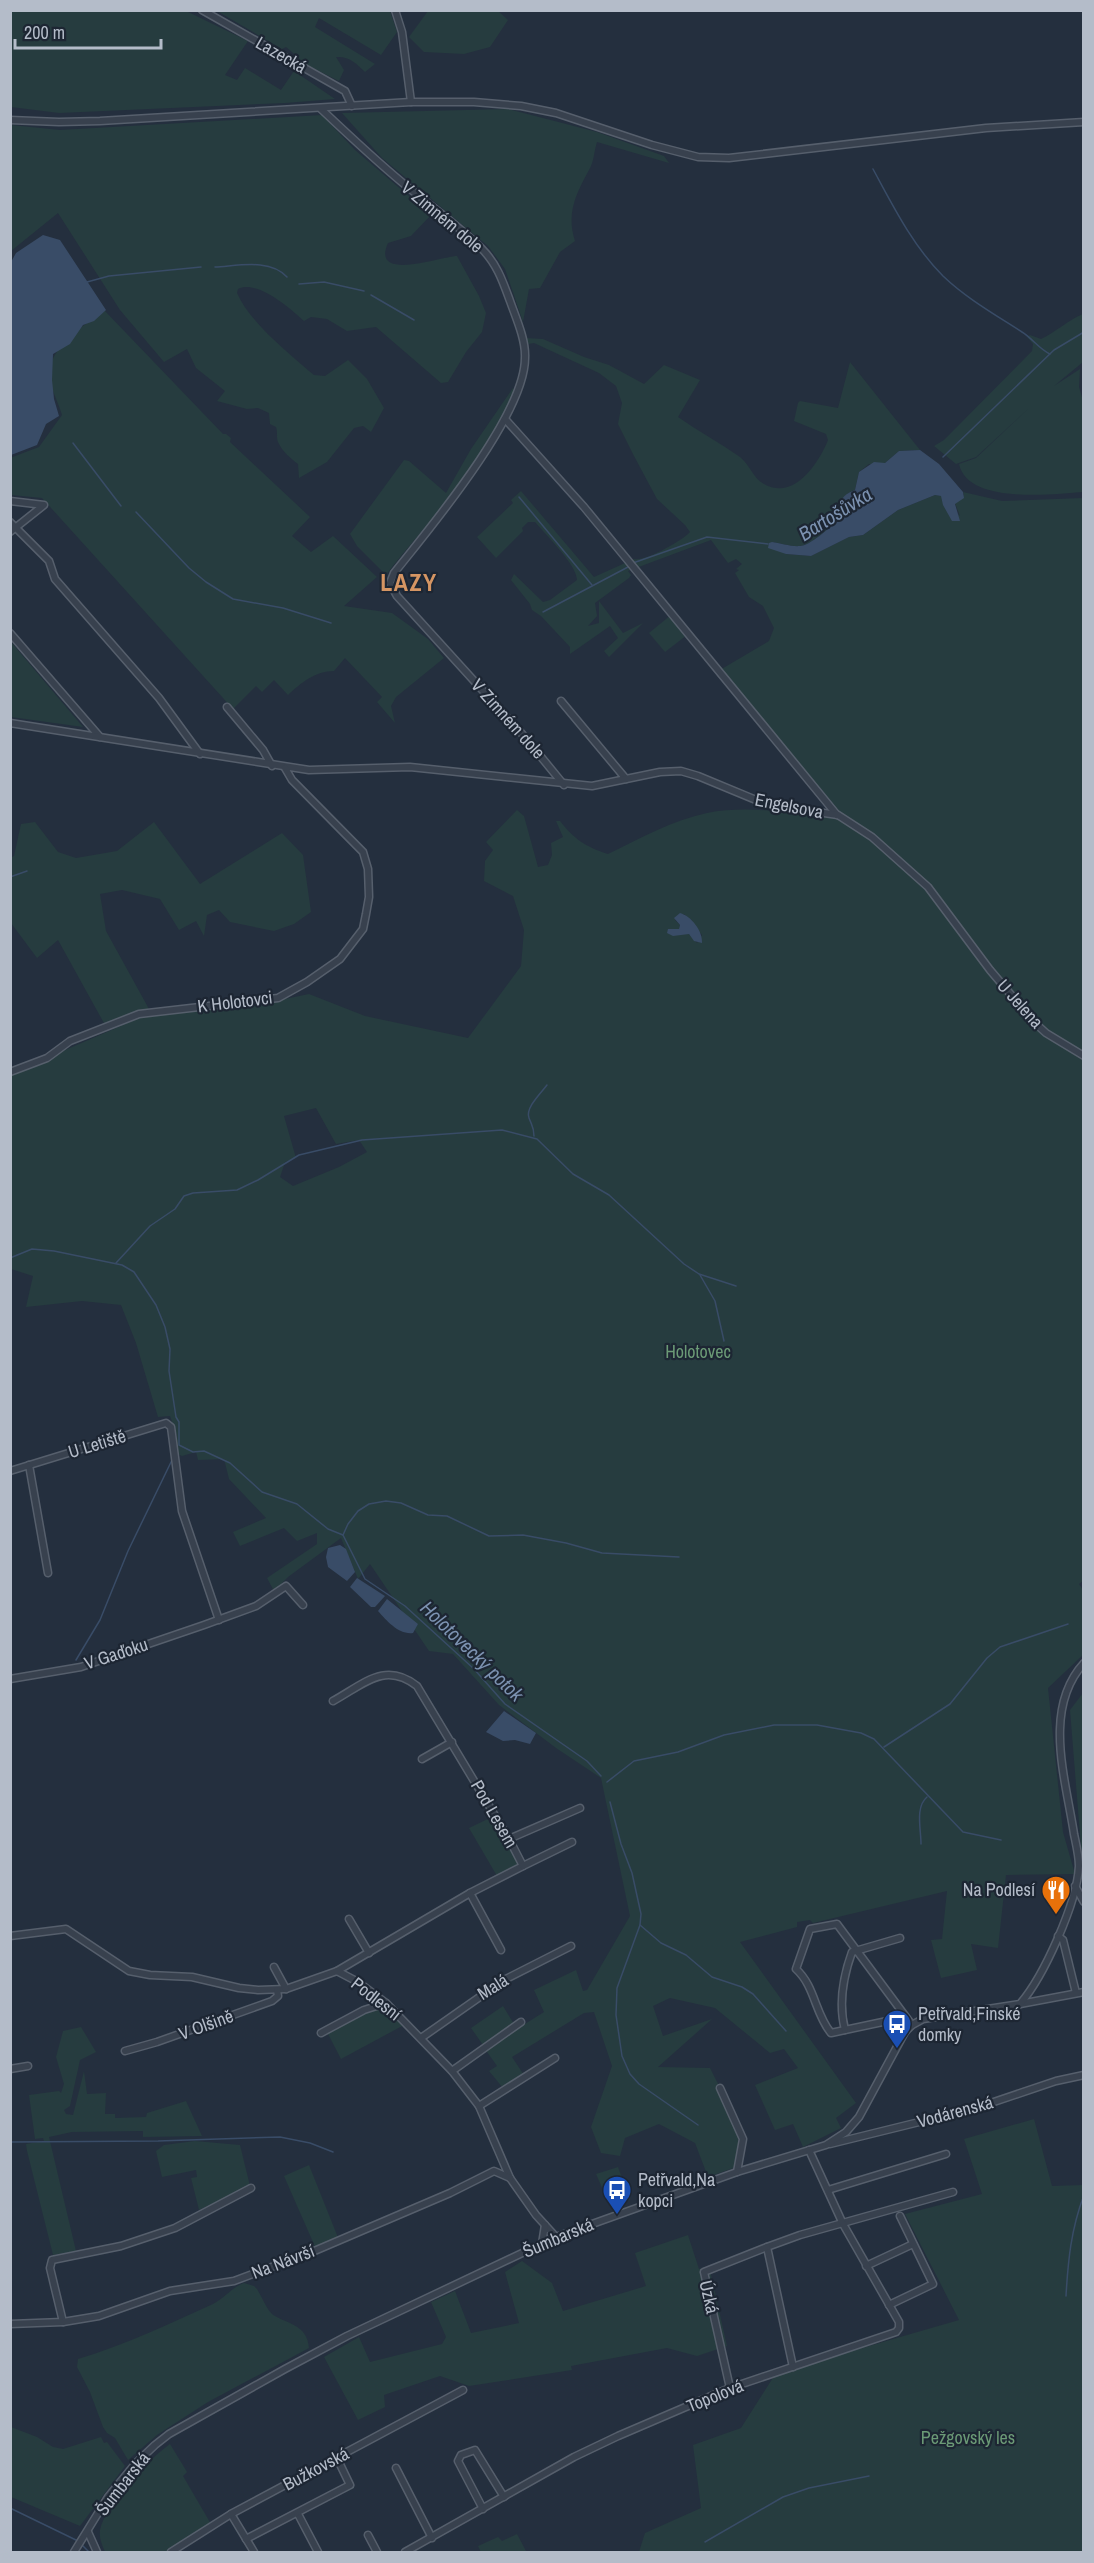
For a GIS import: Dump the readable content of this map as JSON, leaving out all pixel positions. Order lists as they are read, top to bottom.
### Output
{
  "streets": {
    "street": [
      "Lazecká",
      "V Zimném dole",
      "Engelsova",
      "K Holotovci",
      "U Jelena",
      "U Letiště",
      "V Gaďoku",
      "Pod Lesem",
      "Malá",
      "Podlesní",
      "V Olšině",
      "Vodárenská",
      "Šumbarská",
      "Na Návrší",
      "Úzká",
      "Topolová",
      "Bužkovská"
    ]
  },
  "crossings": [
    ["V Zimném dole", "Engelsova"],
    ["V Zimném dole", "K Holotovci"],
    ["Engelsova", "U Jelena"],
    ["U Letiště", "V Gaďoku"],
    ["Pod Lesem", "Podlesní"],
    ["Malá", "Podlesní"],
    ["Podlesní", "V Olšině"],
    ["Podlesní", "Šumbarská"],
    ["Podlesní", "Na Návrší"],
    ["Vodárenská", "Šumbarská"],
    ["Šumbarská", "Topolová"],
    ["Úzká", "Topolová"]
  ],
  "districts": ["LAZY"],
  "water": ["Bartošůvka", "Holotovecký potok"],
  "parks": ["Holotovec", "Pežgovský les"],
  "places": {
    "restaurant": ["Na Podlesí"],
    "bus stop": ["Petřvald,Finské domky", "Petřvald,Na kopci"]
  },
  "scale_bar": "200 m"
}
